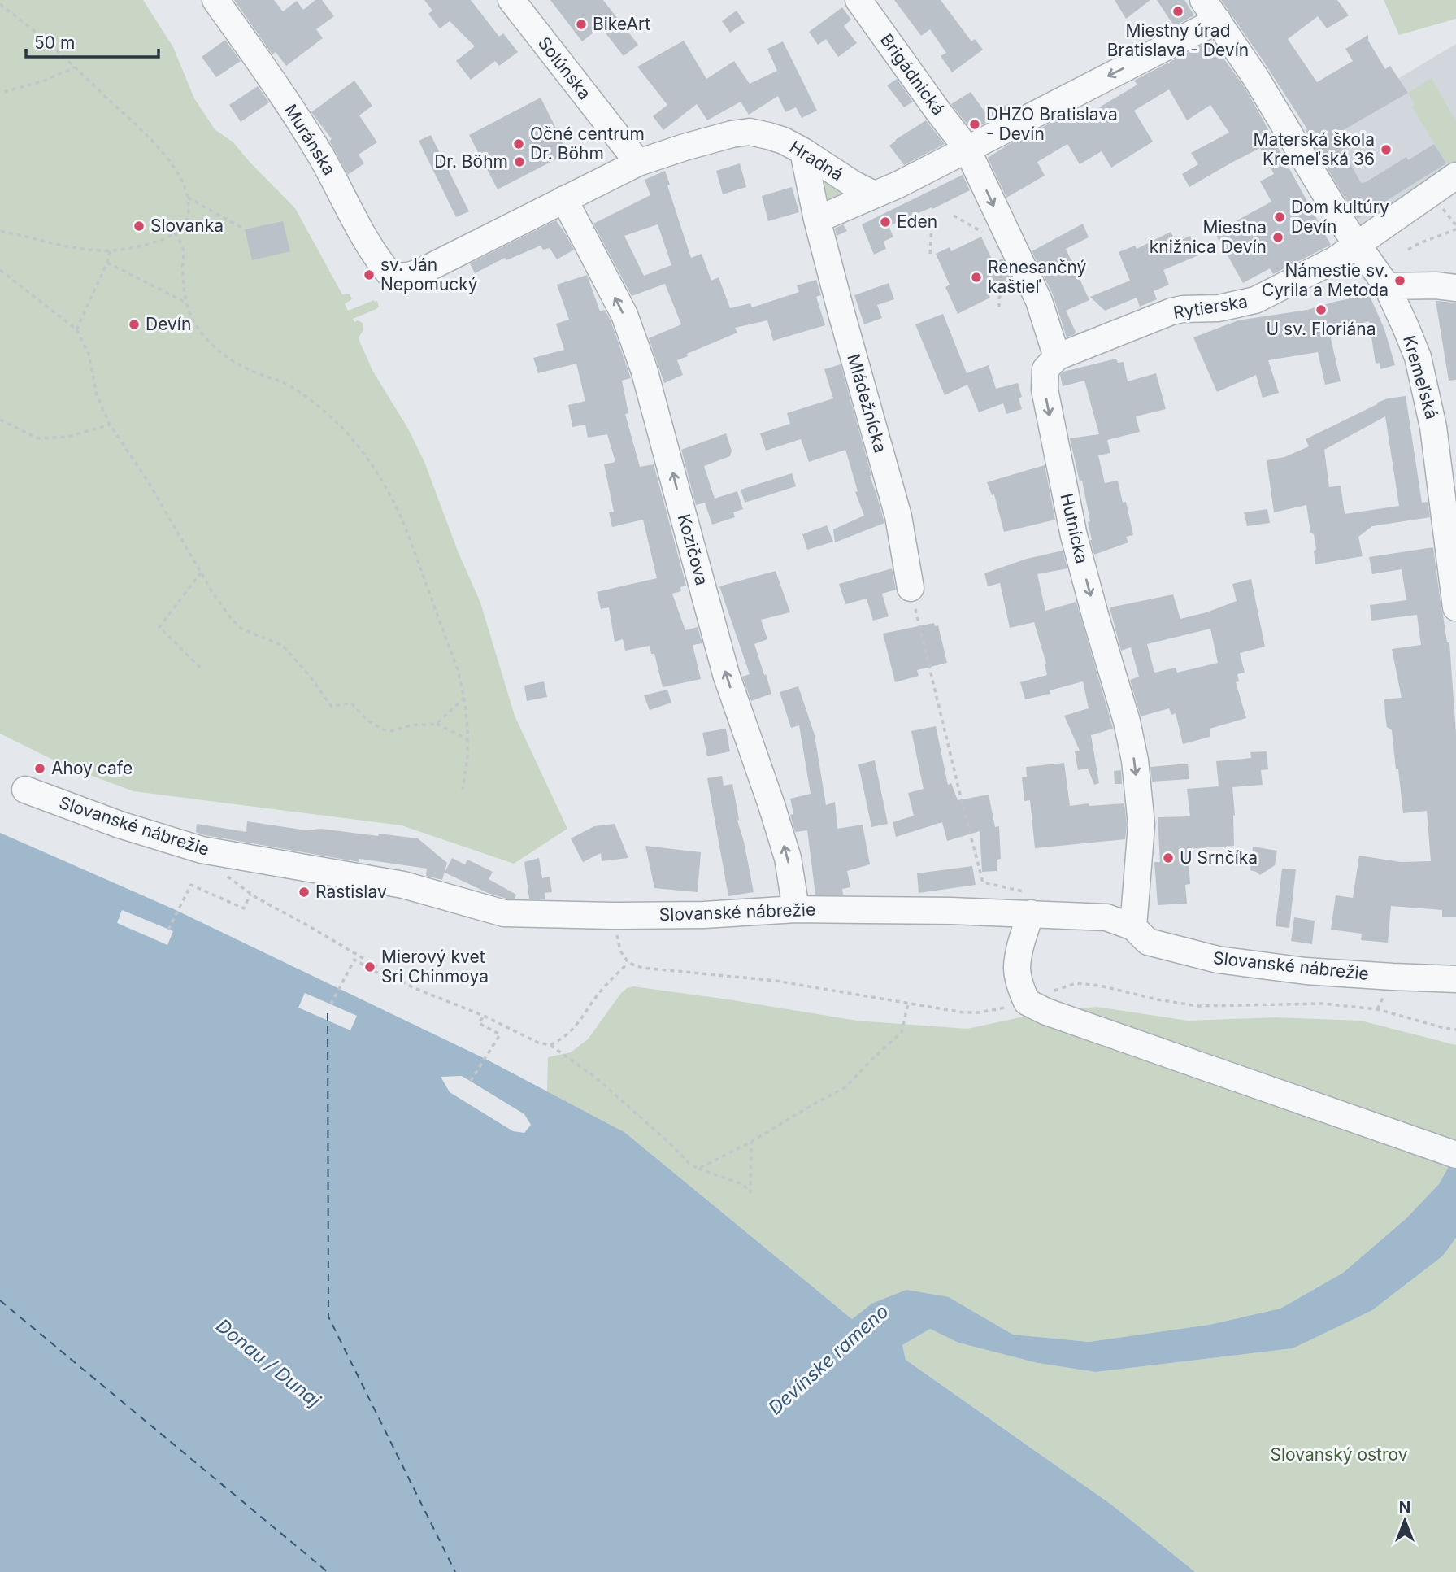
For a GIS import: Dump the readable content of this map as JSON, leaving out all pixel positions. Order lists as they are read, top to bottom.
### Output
{
  "streets": {
    "street": [
      "Solúnska",
      "Brigádnická",
      "Muránska",
      "Hradná",
      "Rytierska",
      "Kremeľská",
      "Mládežnícka",
      "Hutnícka",
      "Kozičova",
      "Slovanské nábrežie"
    ]
  },
  "crossings": [
    ["Solúnska", "Hradná"],
    ["Muránska", "Hradná"],
    ["Hradná", "Mládežnícka"],
    ["Hradná", "Kozičova"],
    ["Rytierska", "Kremeľská"],
    ["Rytierska", "Hutnícka"],
    ["Hutnícka", "Slovanské nábrežie"],
    ["Kozičova", "Slovanské nábrežie"]
  ],
  "one_way": ["Hutnícka", "Kozičova"],
  "water": ["Devínske rameno", "Donau / Dunaj"],
  "parks": ["Slovanský ostrov"],
  "places": [
    "Miestny úrad Bratislava - Devín",
    "BikeArt",
    "DHZO Bratislava - Devín",
    "Očné centrum Dr. Böhm",
    "Materská škola Kremeľská 36",
    "Dr. Böhm",
    "Dom kultúry Devín",
    "Eden",
    "Slovanka",
    "Miestna knižnica Devín",
    "sv. Ján Nepomucký",
    "Renesančný kaštieľ",
    "Námestie sv. Cyrila a Metoda",
    "U sv. Floriána",
    "Devín",
    "Ahoy cafe",
    "U Srnčíka",
    "Rastislav",
    "Mierový kvet Sri Chinmoya"
  ],
  "scale_bar": "50 m",
  "north": "top"
}
